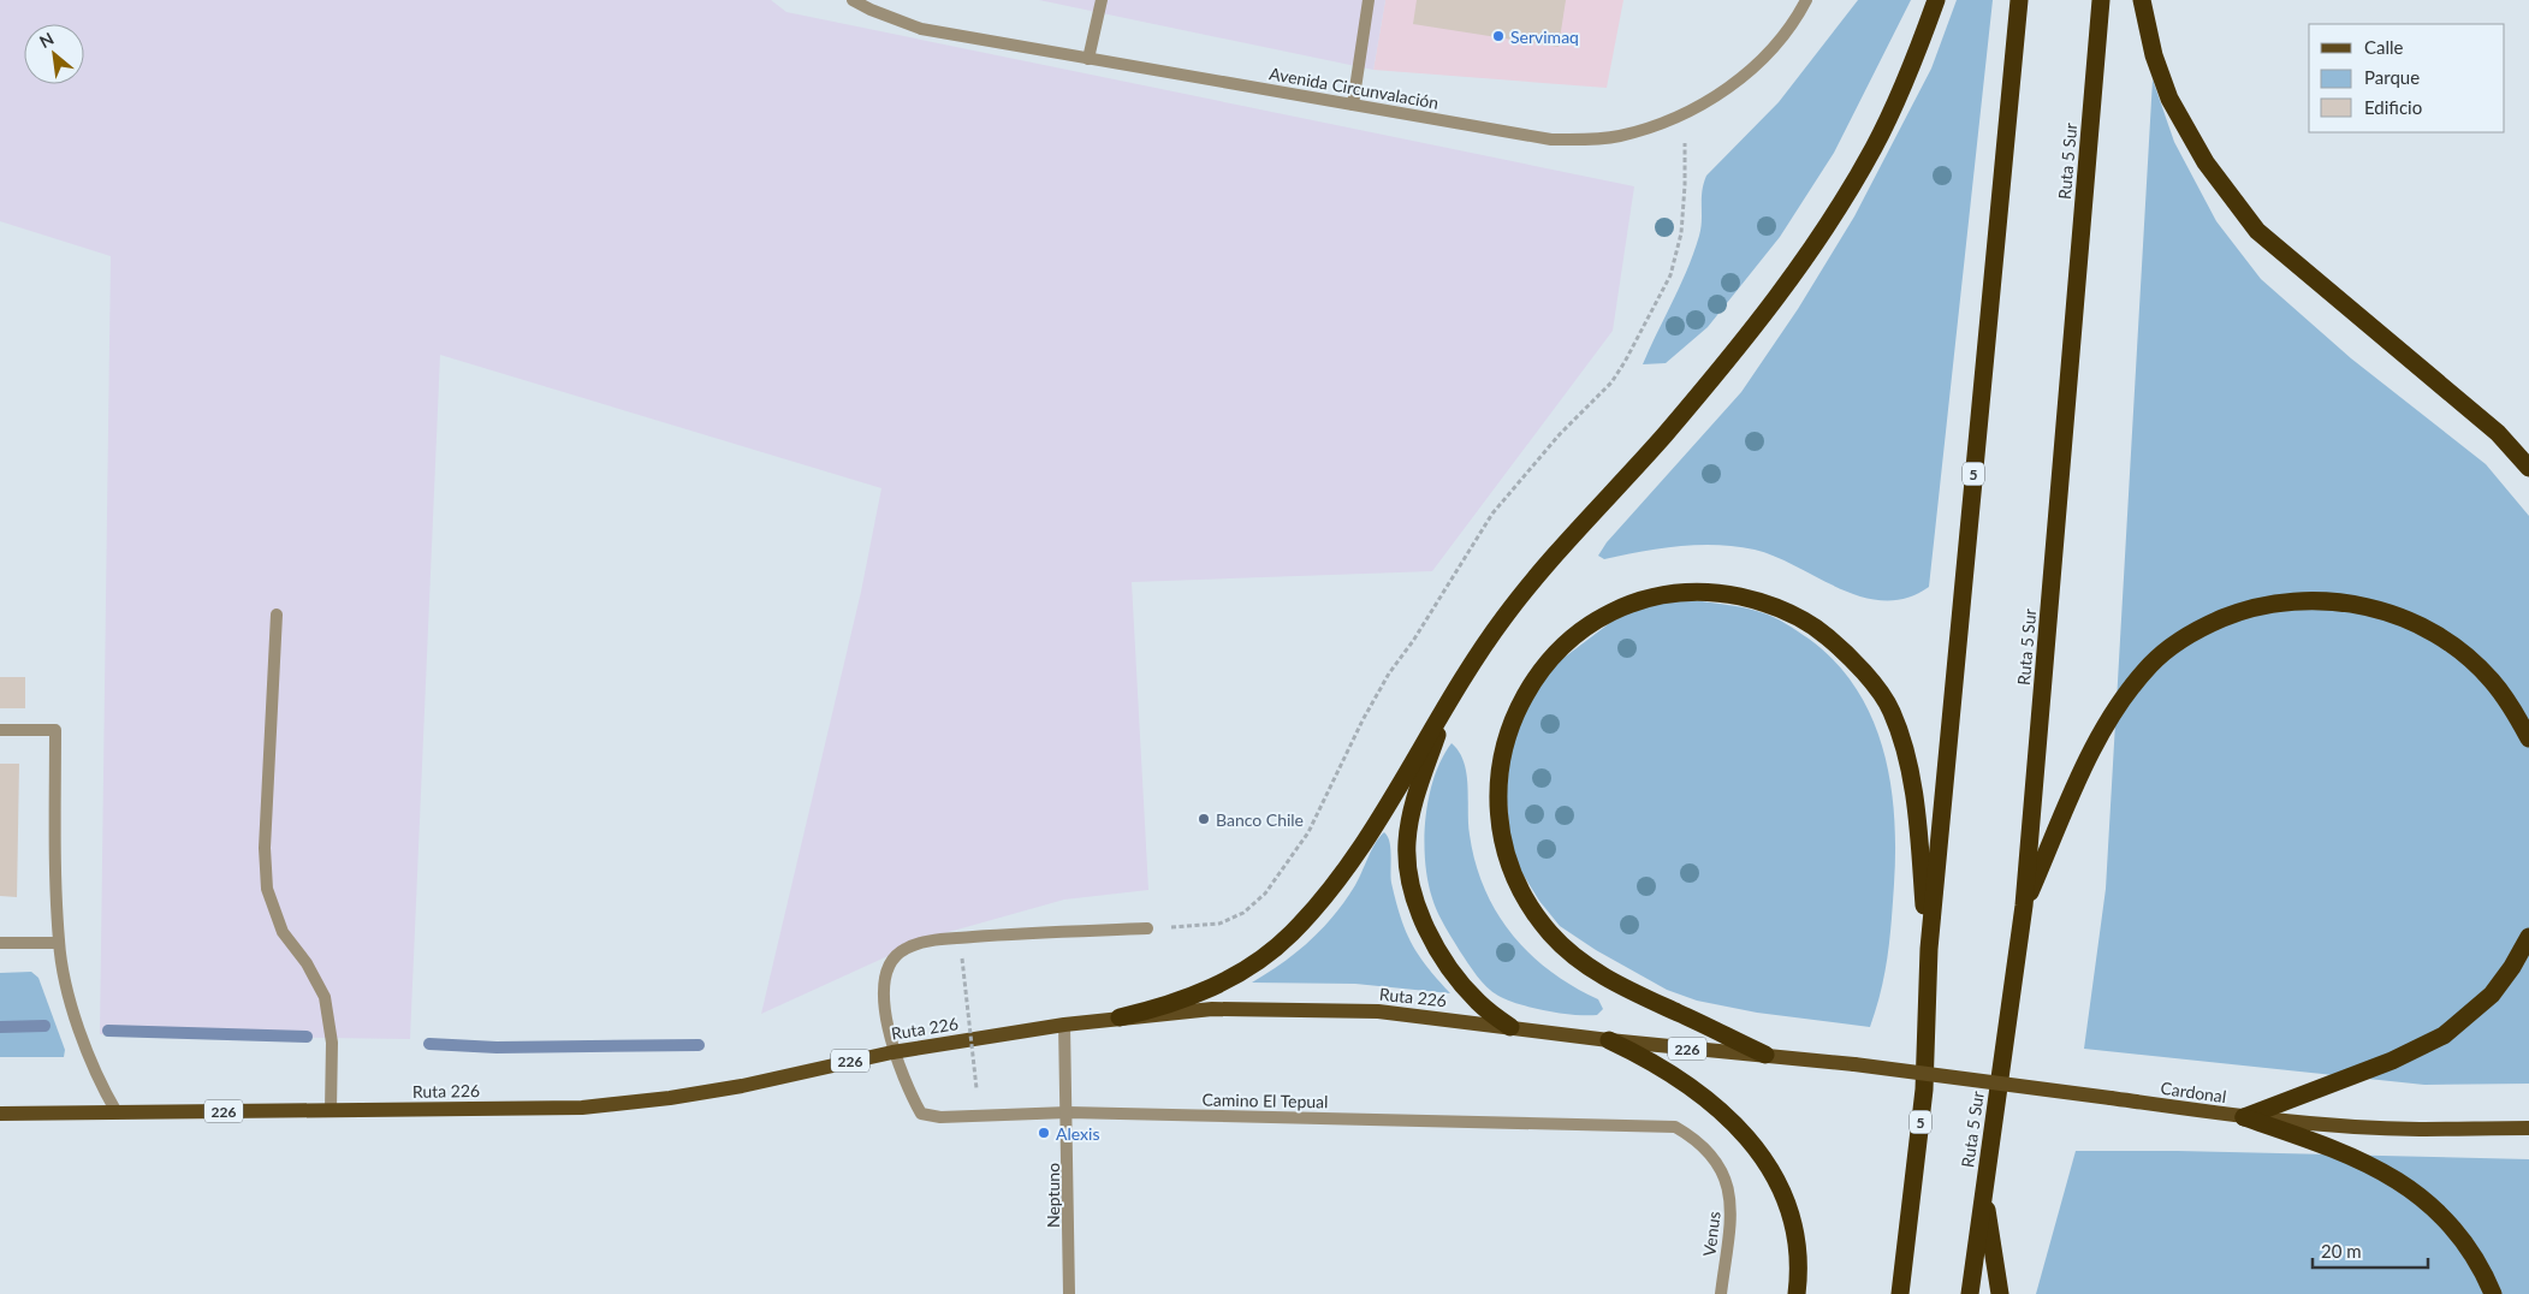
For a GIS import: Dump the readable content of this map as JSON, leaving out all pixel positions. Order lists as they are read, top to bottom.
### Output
{
  "streets": {
    "highway": ["Ruta 5 Sur", "5"],
    "main road": ["Ruta 226", "226", "Cardonal"],
    "street": [
      "Avenida Circunvalación",
      "Camino El Tepual",
      "Neptuno",
      "Venus"
    ]
  },
  "crossings": [
    ["Ruta 226", "Cardonal"],
    ["Ruta 226", "Camino El Tepual"],
    ["Ruta 226", "Neptuno"],
    ["Camino El Tepual", "Neptuno"],
    ["Camino El Tepual", "Venus"]
  ],
  "places": ["Servimaq", "Banco Chile", "Alexis"],
  "legend": ["Calle", "Parque", "Edificio"],
  "scale_bar": "20 m",
  "north": "top left"
}
